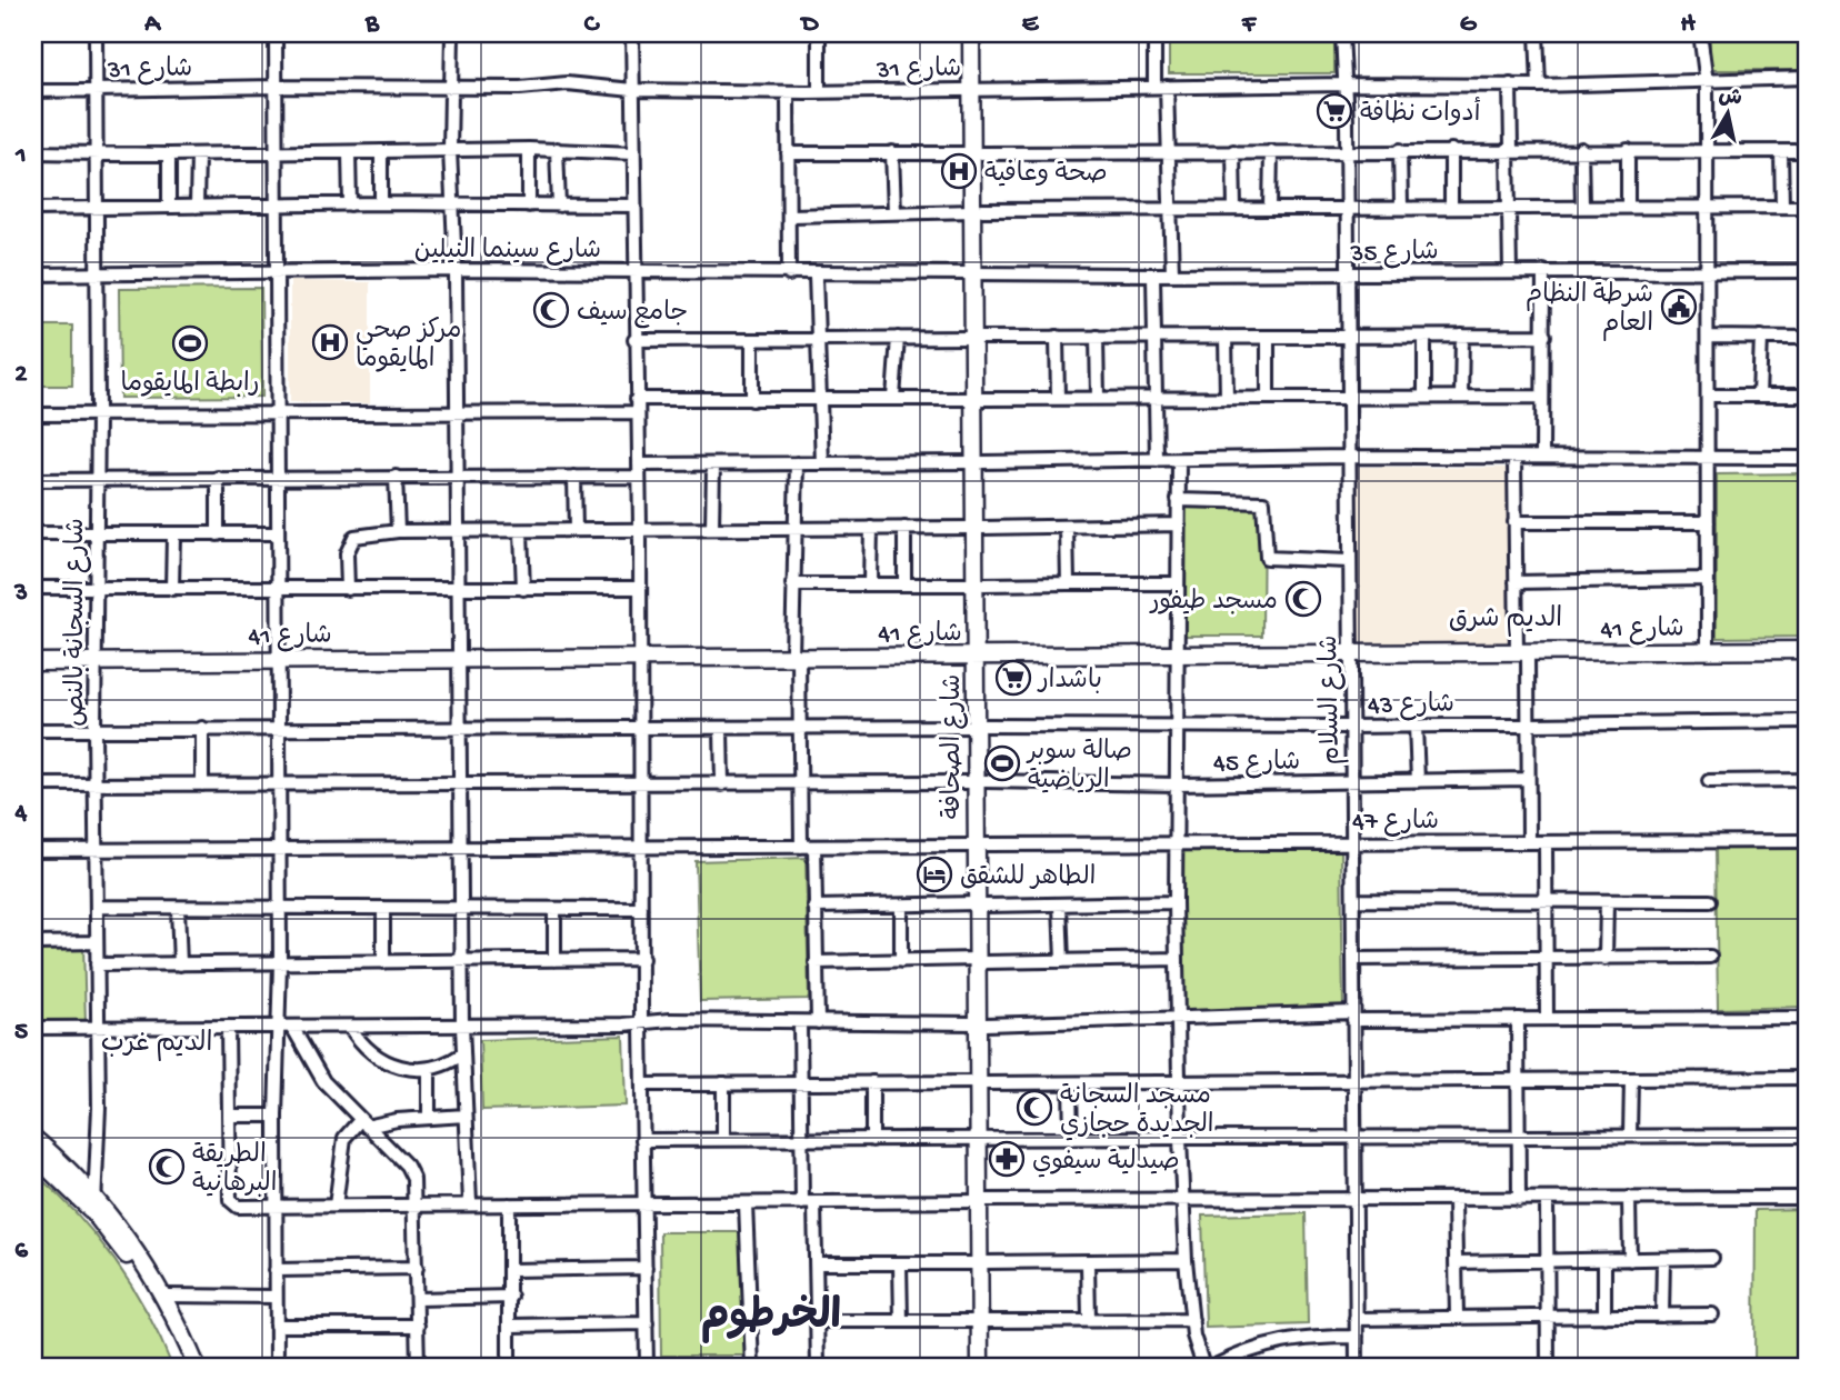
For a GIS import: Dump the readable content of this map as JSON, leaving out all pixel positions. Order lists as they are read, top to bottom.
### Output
{
  "streets": {
    "main road": ["شارع 41", "شارع الصحافة"],
    "street": [
      "شارع 31",
      "شارع سينما النيلين",
      "شارع 35",
      "شارع السجانة بالنص",
      "شارع السلام",
      "شارع 43",
      "شارع 45",
      "شارع 47"
    ]
  },
  "crossings": [
    ["شارع 31", "شارع السجانة بالنص"],
    ["شارع 31", "شارع السلام"],
    ["شارع 31", "شارع الصحافة"],
    ["شارع سينما النيلين", "شارع 35"],
    ["شارع سينما النيلين", "شارع السجانة بالنص"],
    ["شارع سينما النيلين", "شارع الصحافة"],
    ["شارع 35", "شارع السلام"],
    ["شارع 35", "شارع الصحافة"],
    ["شارع السجانة بالنص", "شارع 41"],
    ["شارع السجانة بالنص", "شارع 43"],
    ["شارع السجانة بالنص", "شارع 45"],
    ["شارع السجانة بالنص", "شارع 47"],
    ["شارع 41", "شارع السلام"],
    ["شارع 41", "شارع الصحافة"],
    ["شارع السلام", "شارع 43"],
    ["شارع السلام", "شارع 45"],
    ["شارع السلام", "شارع 47"],
    ["شارع 43", "شارع الصحافة"],
    ["شارع الصحافة", "شارع 45"],
    ["شارع الصحافة", "شارع 47"]
  ],
  "districts": ["الديم شرق", "الديم غرب", "الخرطوم"],
  "places": {
    "supermarket": ["أدوات نظافة", "باشدار"],
    "hospital": ["صحة وعافية", "مركز صحي المايقوما"],
    "public building": ["شرطة النظام العام"],
    "mosque": [
      "جامع سيف",
      "مسجد طيفور",
      "مسجد السجانة الجديدة حجازي",
      "الطريقة البرهانية"
    ],
    "sports": ["رابطة المايقوما", "صالة سوبر الرياضية"],
    "hotel": ["الطاهر للشقق"],
    "pharmacy": ["صيدلية سيفوي"]
  },
  "north": "top",
  "grid": {
    "columns": [
      "A",
      "B",
      "C",
      "D",
      "E",
      "F",
      "G",
      "H"
    ],
    "rows": [
      "1",
      "2",
      "3",
      "4",
      "5",
      "6"
    ]
  }
}
